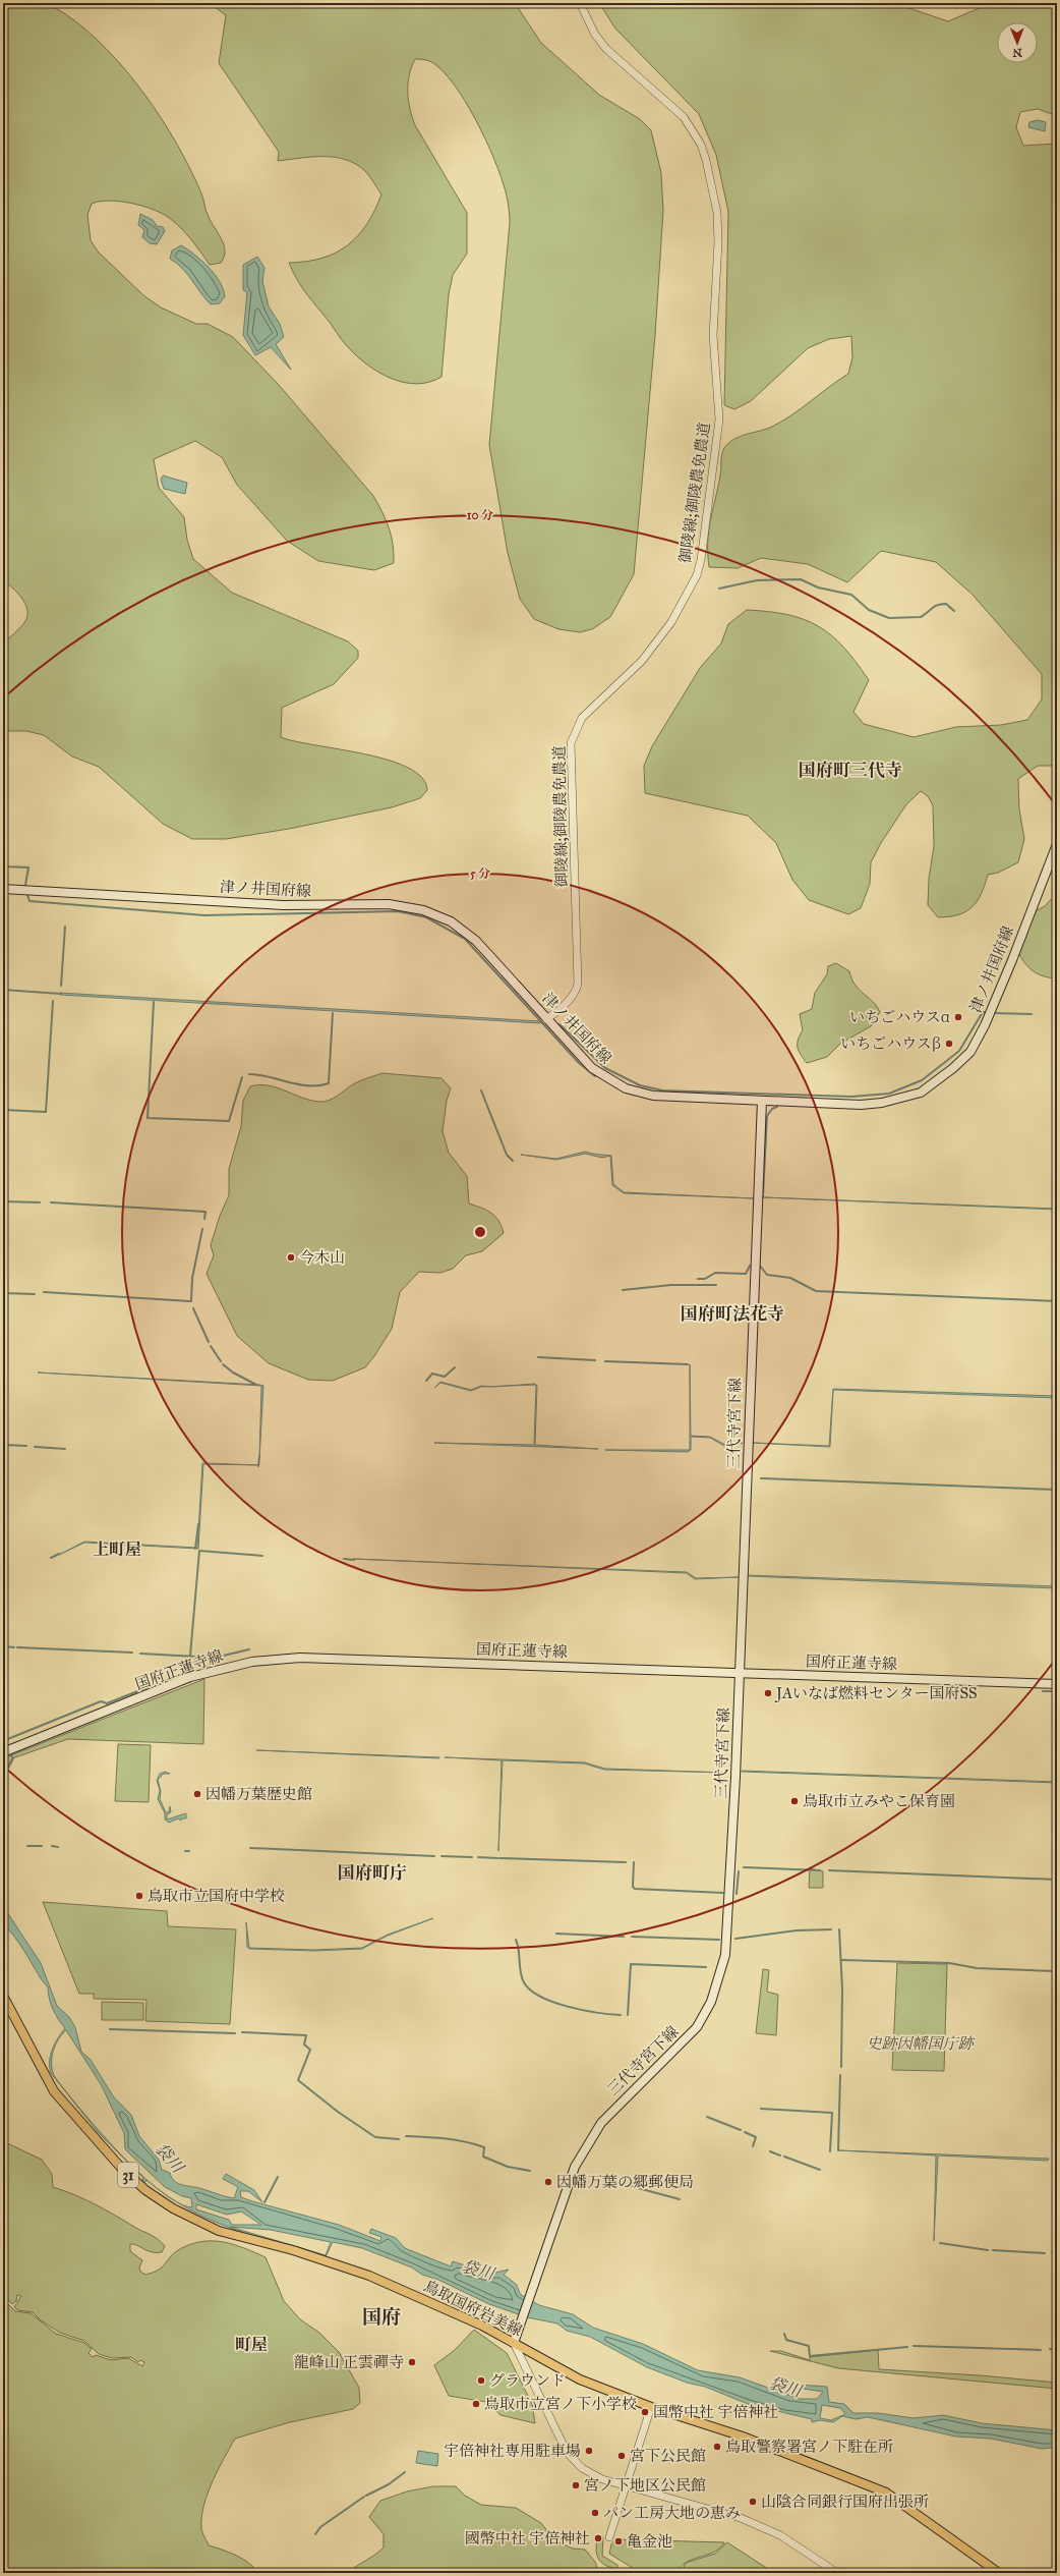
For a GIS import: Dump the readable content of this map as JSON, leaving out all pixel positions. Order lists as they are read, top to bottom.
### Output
{
  "streets": {
    "main road": [
      "津ノ井国府線",
      "三代寺宮下線",
      "国府正蓮寺線",
      "31",
      "鳥取国府岩美線"
    ],
    "street": ["御陵線;御陵農免農道"]
  },
  "crossings": [
    ["御陵線;御陵農免農道", "津ノ井国府線"],
    ["津ノ井国府線", "三代寺宮下線"],
    ["三代寺宮下線", "国府正蓮寺線"],
    ["三代寺宮下線", "鳥取国府岩美線"]
  ],
  "districts": [
    "国府町三代寺",
    "国府町法花寺",
    "上町屋",
    "国府町庁",
    "国府",
    "町屋"
  ],
  "water": ["袋川"],
  "parks": ["史跡因幡国庁跡"],
  "places": [
    "いちごハウスα",
    "いちごハウスβ",
    "今木山",
    "JAいなば燃料センター国府SS",
    "因幡万葉歴史館",
    "鳥取市立みやこ保育園",
    "鳥取市立国府中学校",
    "因幡万葉の郷郵便局",
    "龍峰山 正雲禪寺",
    "グラウンド",
    "鳥取市立宮ノ下小学校",
    "国幣中社 宇倍神社",
    "鳥取警察署宮ノ下駐在所",
    "宇倍神社専用駐車場",
    "宮下公民館",
    "宮ノ下地区公民館",
    "山陰合同銀行国府出張所",
    "パン工房大地の恵み",
    "國幣中社 宇倍神社",
    "亀金池"
  ],
  "north": "bottom",
  "rings": ["10 分", "5 分"]
}
